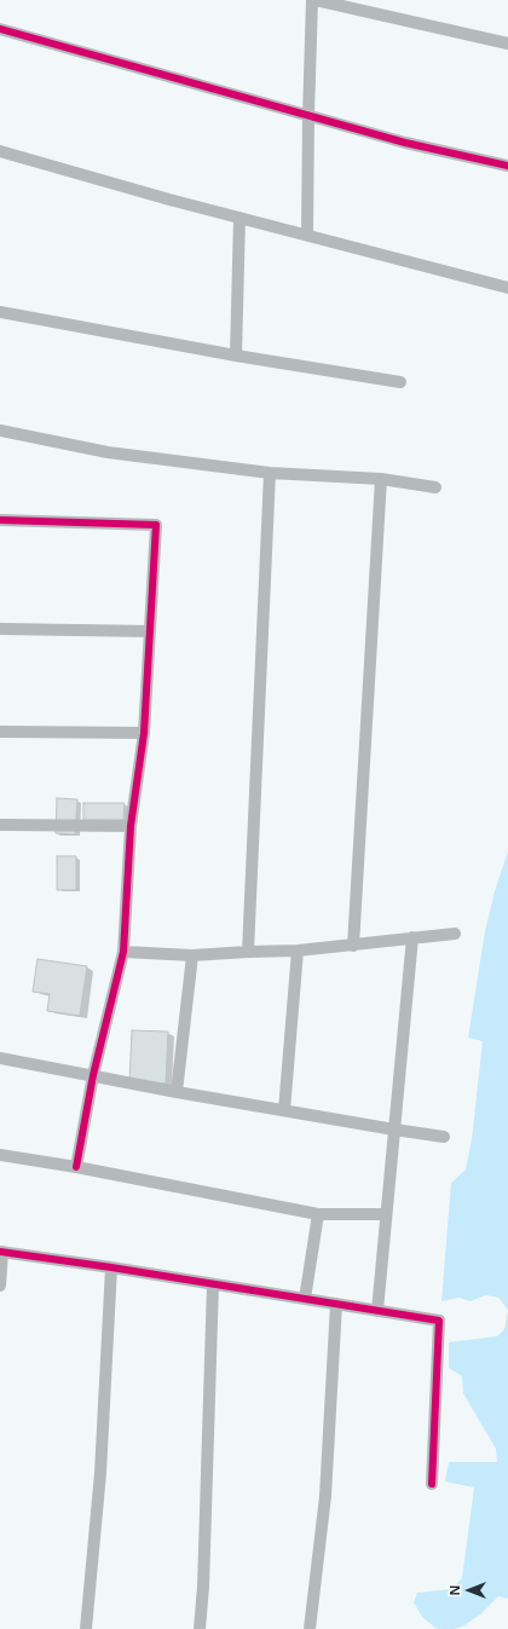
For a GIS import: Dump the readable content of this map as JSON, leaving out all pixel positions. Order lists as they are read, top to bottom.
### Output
{
  "north": "left"
}
